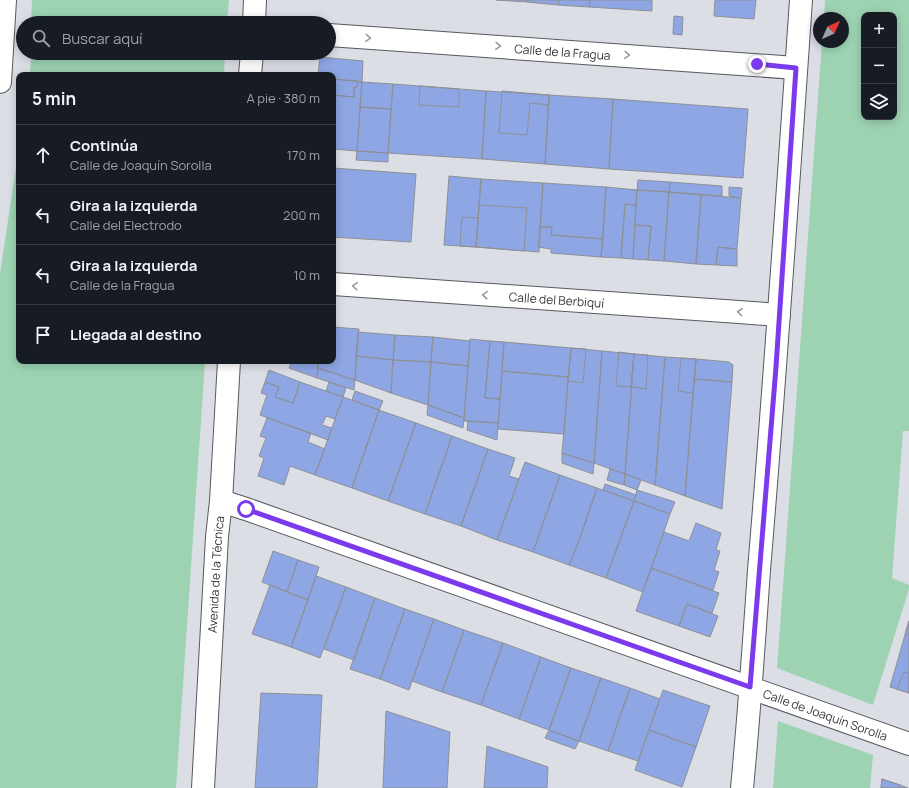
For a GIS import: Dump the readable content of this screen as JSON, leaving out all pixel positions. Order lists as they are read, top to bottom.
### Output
{
  "streets": {
    "street": [
      "Calle de la Fragua",
      "Calle del Berbiquí",
      "Avenida de la Técnica",
      "Calle de Joaquín Sorolla"
    ]
  },
  "crossings": [
    ["Avenida de la Técnica", "Calle de Joaquín Sorolla"]
  ],
  "one_way": ["Calle de la Fragua", "Calle del Berbiquí"],
  "north": "top right",
  "page": {
    "map_buttons": ["+", "−"],
    "search": "Buscar aquí",
    "heading": ["5 min", "A pie · 380 m"],
    "list": [
      ["Continúa", "Calle de Joaquín Sorolla", "170 m"],
      ["Gira a la izquierda", "Calle del Electrodo", "200 m"],
      ["Gira a la izquierda", "Calle de la Fragua", "10 m"],
      "Llegada al destino"
    ]
  }
}
